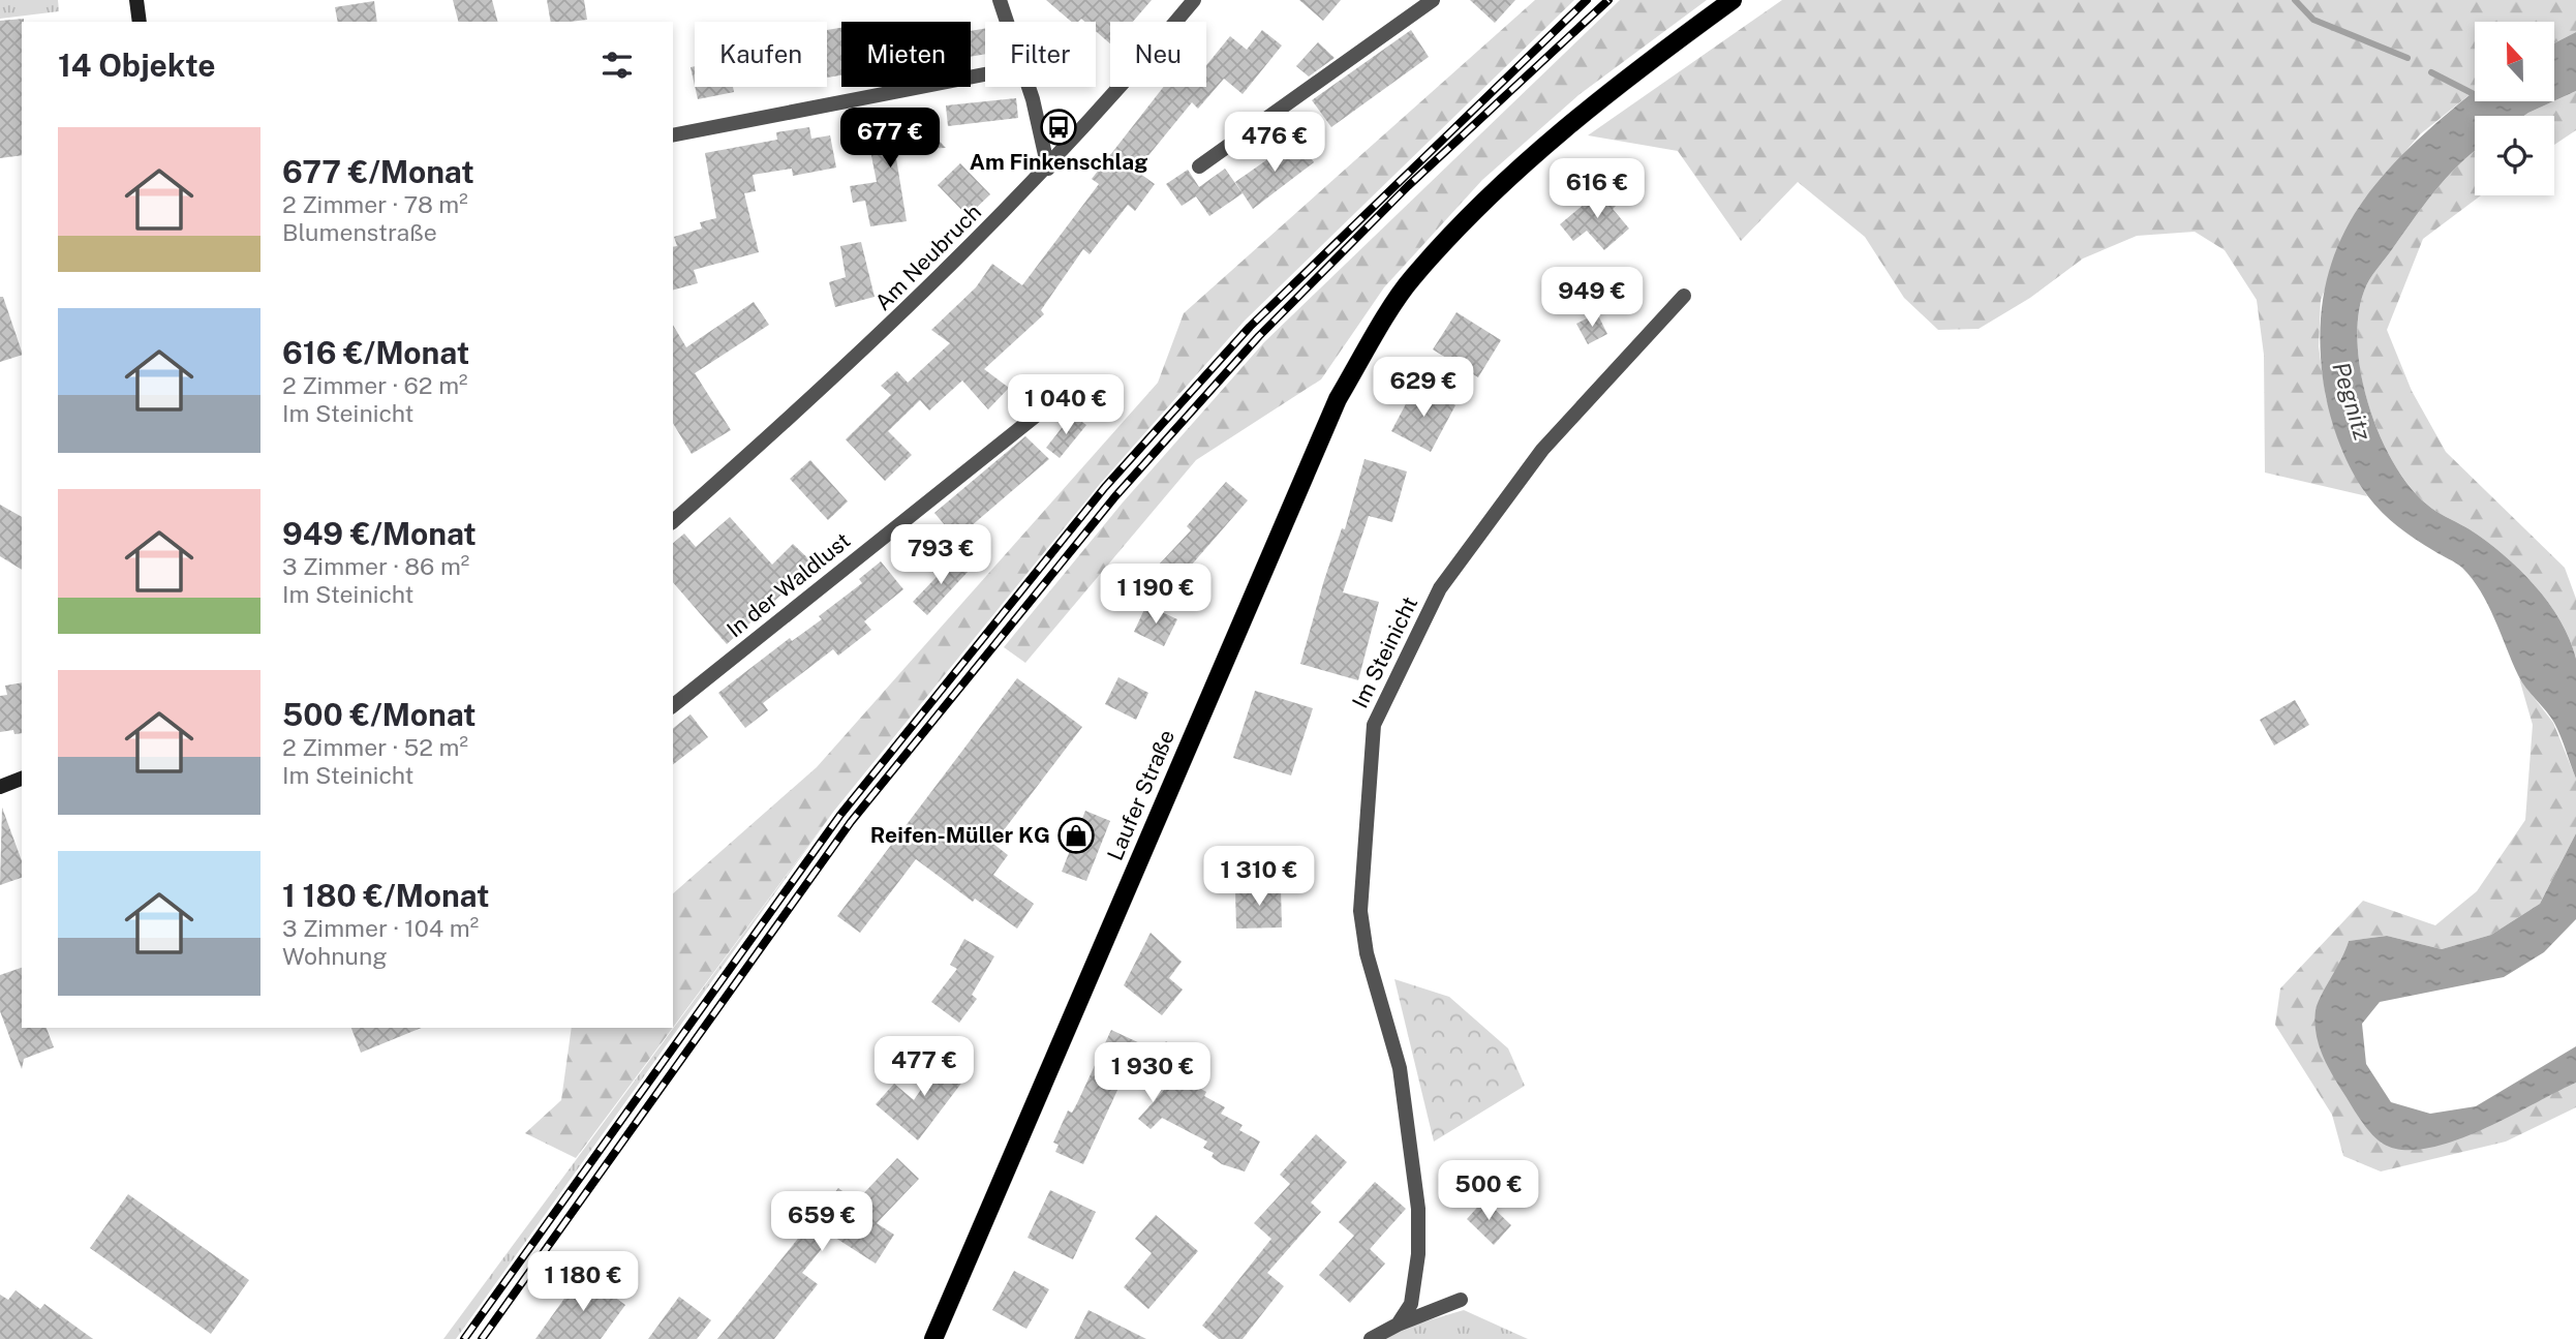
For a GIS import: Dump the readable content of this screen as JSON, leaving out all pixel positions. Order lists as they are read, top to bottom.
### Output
{
  "streets": {
    "main road": ["Laufer Straße"],
    "street": ["Am Neubruch", "In der Waldlust", "Im Steinicht"]
  },
  "water": ["Pegnitz"],
  "places": {
    "bus stop": ["Am Finkenschlag"],
    "shop": ["Reifen-Müller KG"]
  },
  "north": "top",
  "page": {
    "chip": [
      "Kaufen",
      "Mieten",
      "Filter",
      "Neu"
    ],
    "heading": "14 Objekte",
    "price": [
      "677 €",
      "476 €",
      "616 €",
      "949 €",
      "629 €",
      "1 040 €",
      "793 €",
      "1 190 €",
      "1 310 €",
      "477 €",
      "1 930 €",
      "500 €",
      "659 €",
      "1 180 €"
    ],
    "list": [
      {
        "name": "677 €/Monat",
        "note": "2 Zimmer · 78 m² · Blumenstraße"
      },
      {
        "name": "616 €/Monat",
        "note": "2 Zimmer · 62 m² · Im Steinicht"
      },
      {
        "name": "949 €/Monat",
        "note": "3 Zimmer · 86 m² · Im Steinicht"
      },
      {
        "name": "500 €/Monat",
        "note": "2 Zimmer · 52 m² · Im Steinicht"
      },
      {
        "name": "1 180 €/Monat",
        "note": "3 Zimmer · 104 m² · Wohnung"
      }
    ]
  }
}
